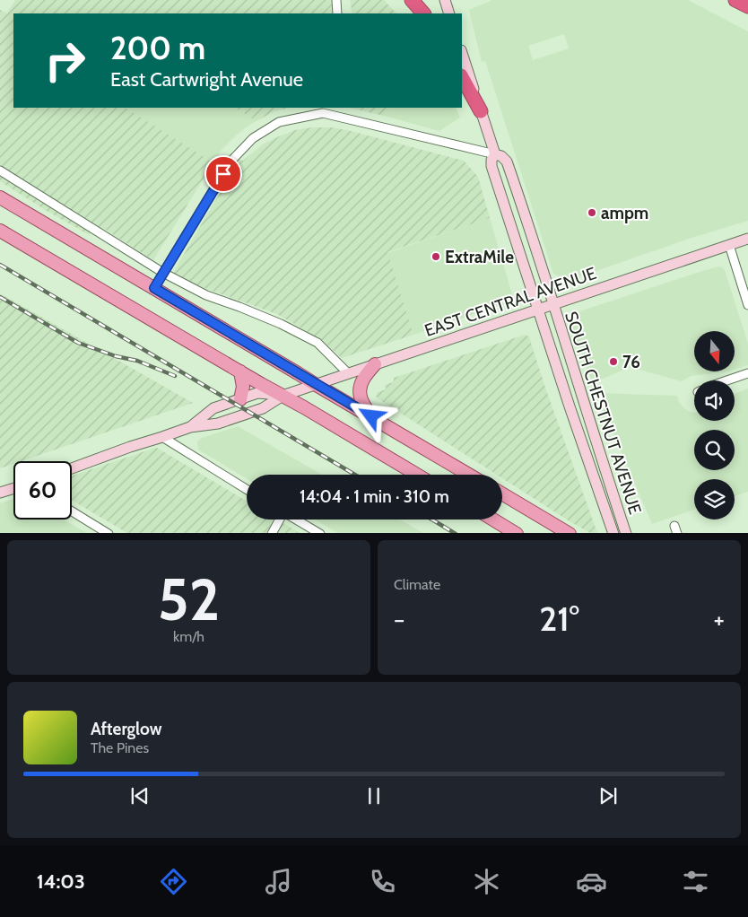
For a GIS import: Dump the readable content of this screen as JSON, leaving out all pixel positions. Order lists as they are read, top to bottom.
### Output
{
  "streets": {
    "main road": ["EAST CENTRAL AVENUE", "SOUTH CHESTNUT AVENUE"]
  },
  "crossings": [
    ["EAST CENTRAL AVENUE", "SOUTH CHESTNUT AVENUE"]
  ],
  "places": ["ampm", "ExtraMile", "76"],
  "north": "bottom",
  "page": {
    "turn": ["200 m", "East Cartwright Avenue"],
    "limit": "60",
    "trip": "14:04 · 1 min · 310 m",
    "tile": [
      ["52", "km/h"],
      "Climate"
    ],
    "heat": ["−", "21°", "+"],
    "song": ["Afterglow", "The Pines"],
    "tabs": "14:03"
  }
}
